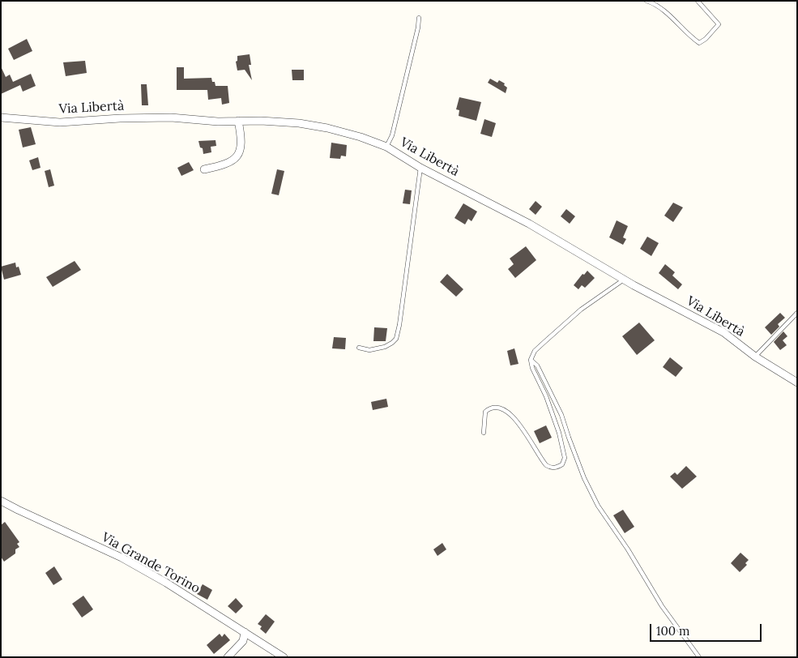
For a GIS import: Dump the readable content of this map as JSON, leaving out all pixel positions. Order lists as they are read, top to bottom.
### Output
{
  "streets": {
    "street": ["Via Libertà", "Via Grande Torino"]
  },
  "scale_bar": "100 m"
}
